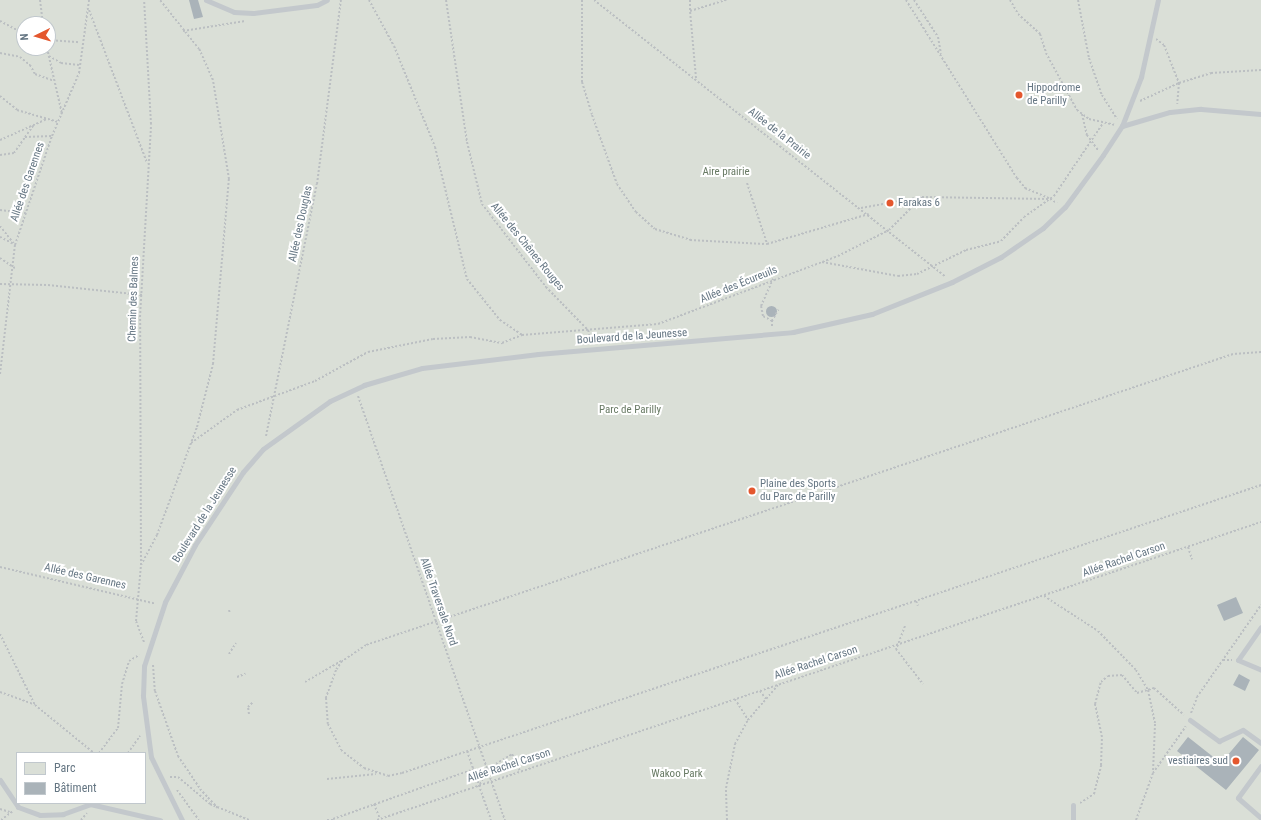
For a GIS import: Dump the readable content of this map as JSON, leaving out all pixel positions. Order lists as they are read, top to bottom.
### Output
{
  "streets": {
    "lane": ["Boulevard de la Jeunesse"],
    "path": [
      "Allée de la Prairie",
      "Allée des Garennes",
      "Allée des Douglas",
      "Allée des Chênes Rouges",
      "Allée des Écureuils",
      "Chemin des Balmes",
      "Allée Rachel Carson",
      "Allée Traversale Nord"
    ]
  },
  "crossings": [
    ["Allée de la Prairie", "Allée des Écureuils"],
    ["Allée de la Prairie", "Boulevard de la Jeunesse"],
    ["Allée des Garennes", "Chemin des Balmes"],
    ["Allée des Garennes", "Boulevard de la Jeunesse"],
    ["Allée des Douglas", "Allée des Écureuils"],
    ["Allée des Douglas", "Boulevard de la Jeunesse"],
    ["Allée des Chênes Rouges", "Allée des Écureuils"],
    ["Allée des Chênes Rouges", "Boulevard de la Jeunesse"],
    ["Chemin des Balmes", "Boulevard de la Jeunesse"],
    ["Boulevard de la Jeunesse", "Allée Traversale Nord"],
    ["Allée Rachel Carson", "Allée Traversale Nord"]
  ],
  "parks": ["Aire prairie", "Parc de Parilly", "Wakoo Park"],
  "places": [
    "Hippodrome de Parilly",
    "Farakas 6",
    "Plaine des Sports du Parc de Parilly",
    "vestiaires sud"
  ],
  "legend": ["Parc", "Bâtiment"],
  "north": "left"
}
